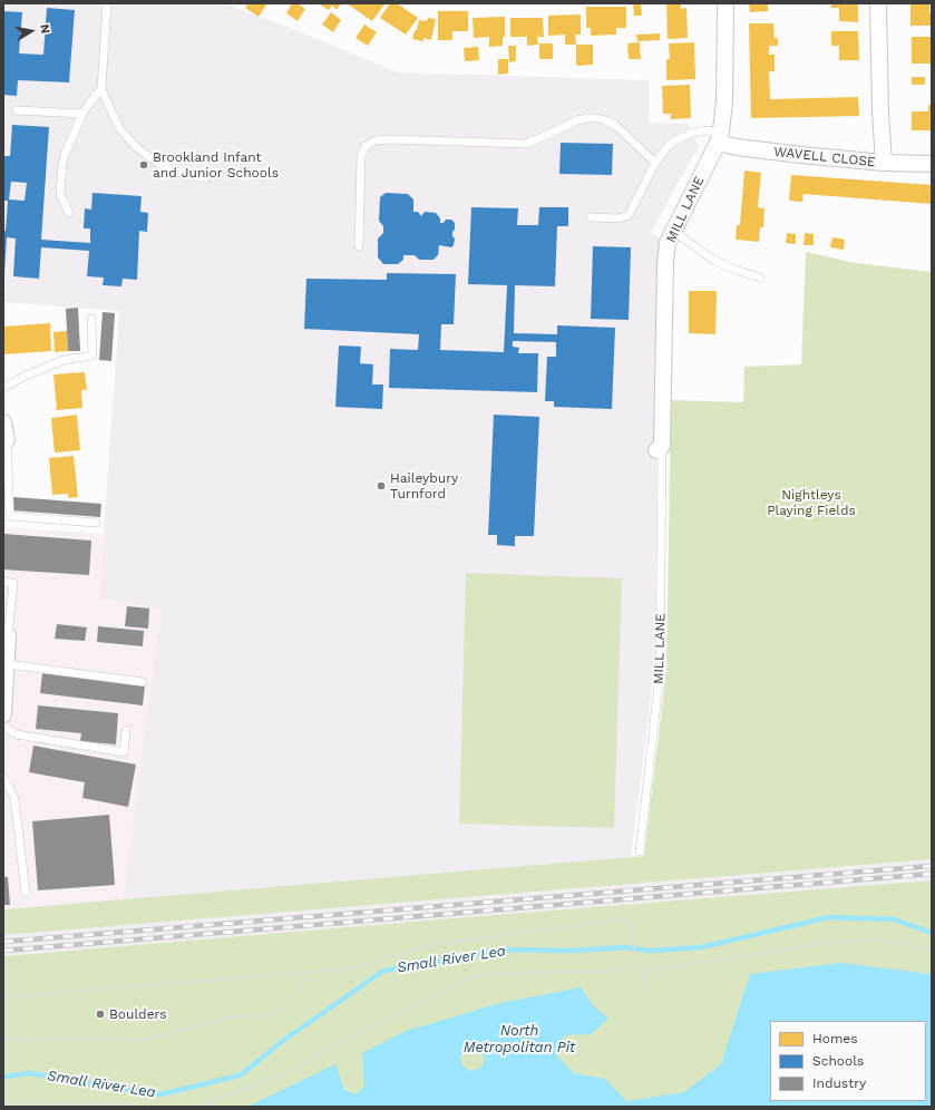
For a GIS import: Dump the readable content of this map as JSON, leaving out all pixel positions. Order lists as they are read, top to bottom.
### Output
{
  "streets": {
    "street": ["WAVELL CLOSE", "MILL LANE"]
  },
  "crossings": [
    ["WAVELL CLOSE", "MILL LANE"]
  ],
  "water": ["Small River Lea", "North Metropolitan Pit"],
  "parks": ["Nightleys Playing Fields"],
  "places": ["Brookland Infant and Junior Schools", "Haileybury Turnford", "Boulders"],
  "legend": ["Homes", "Schools", "Industry"],
  "north": "right"
}
